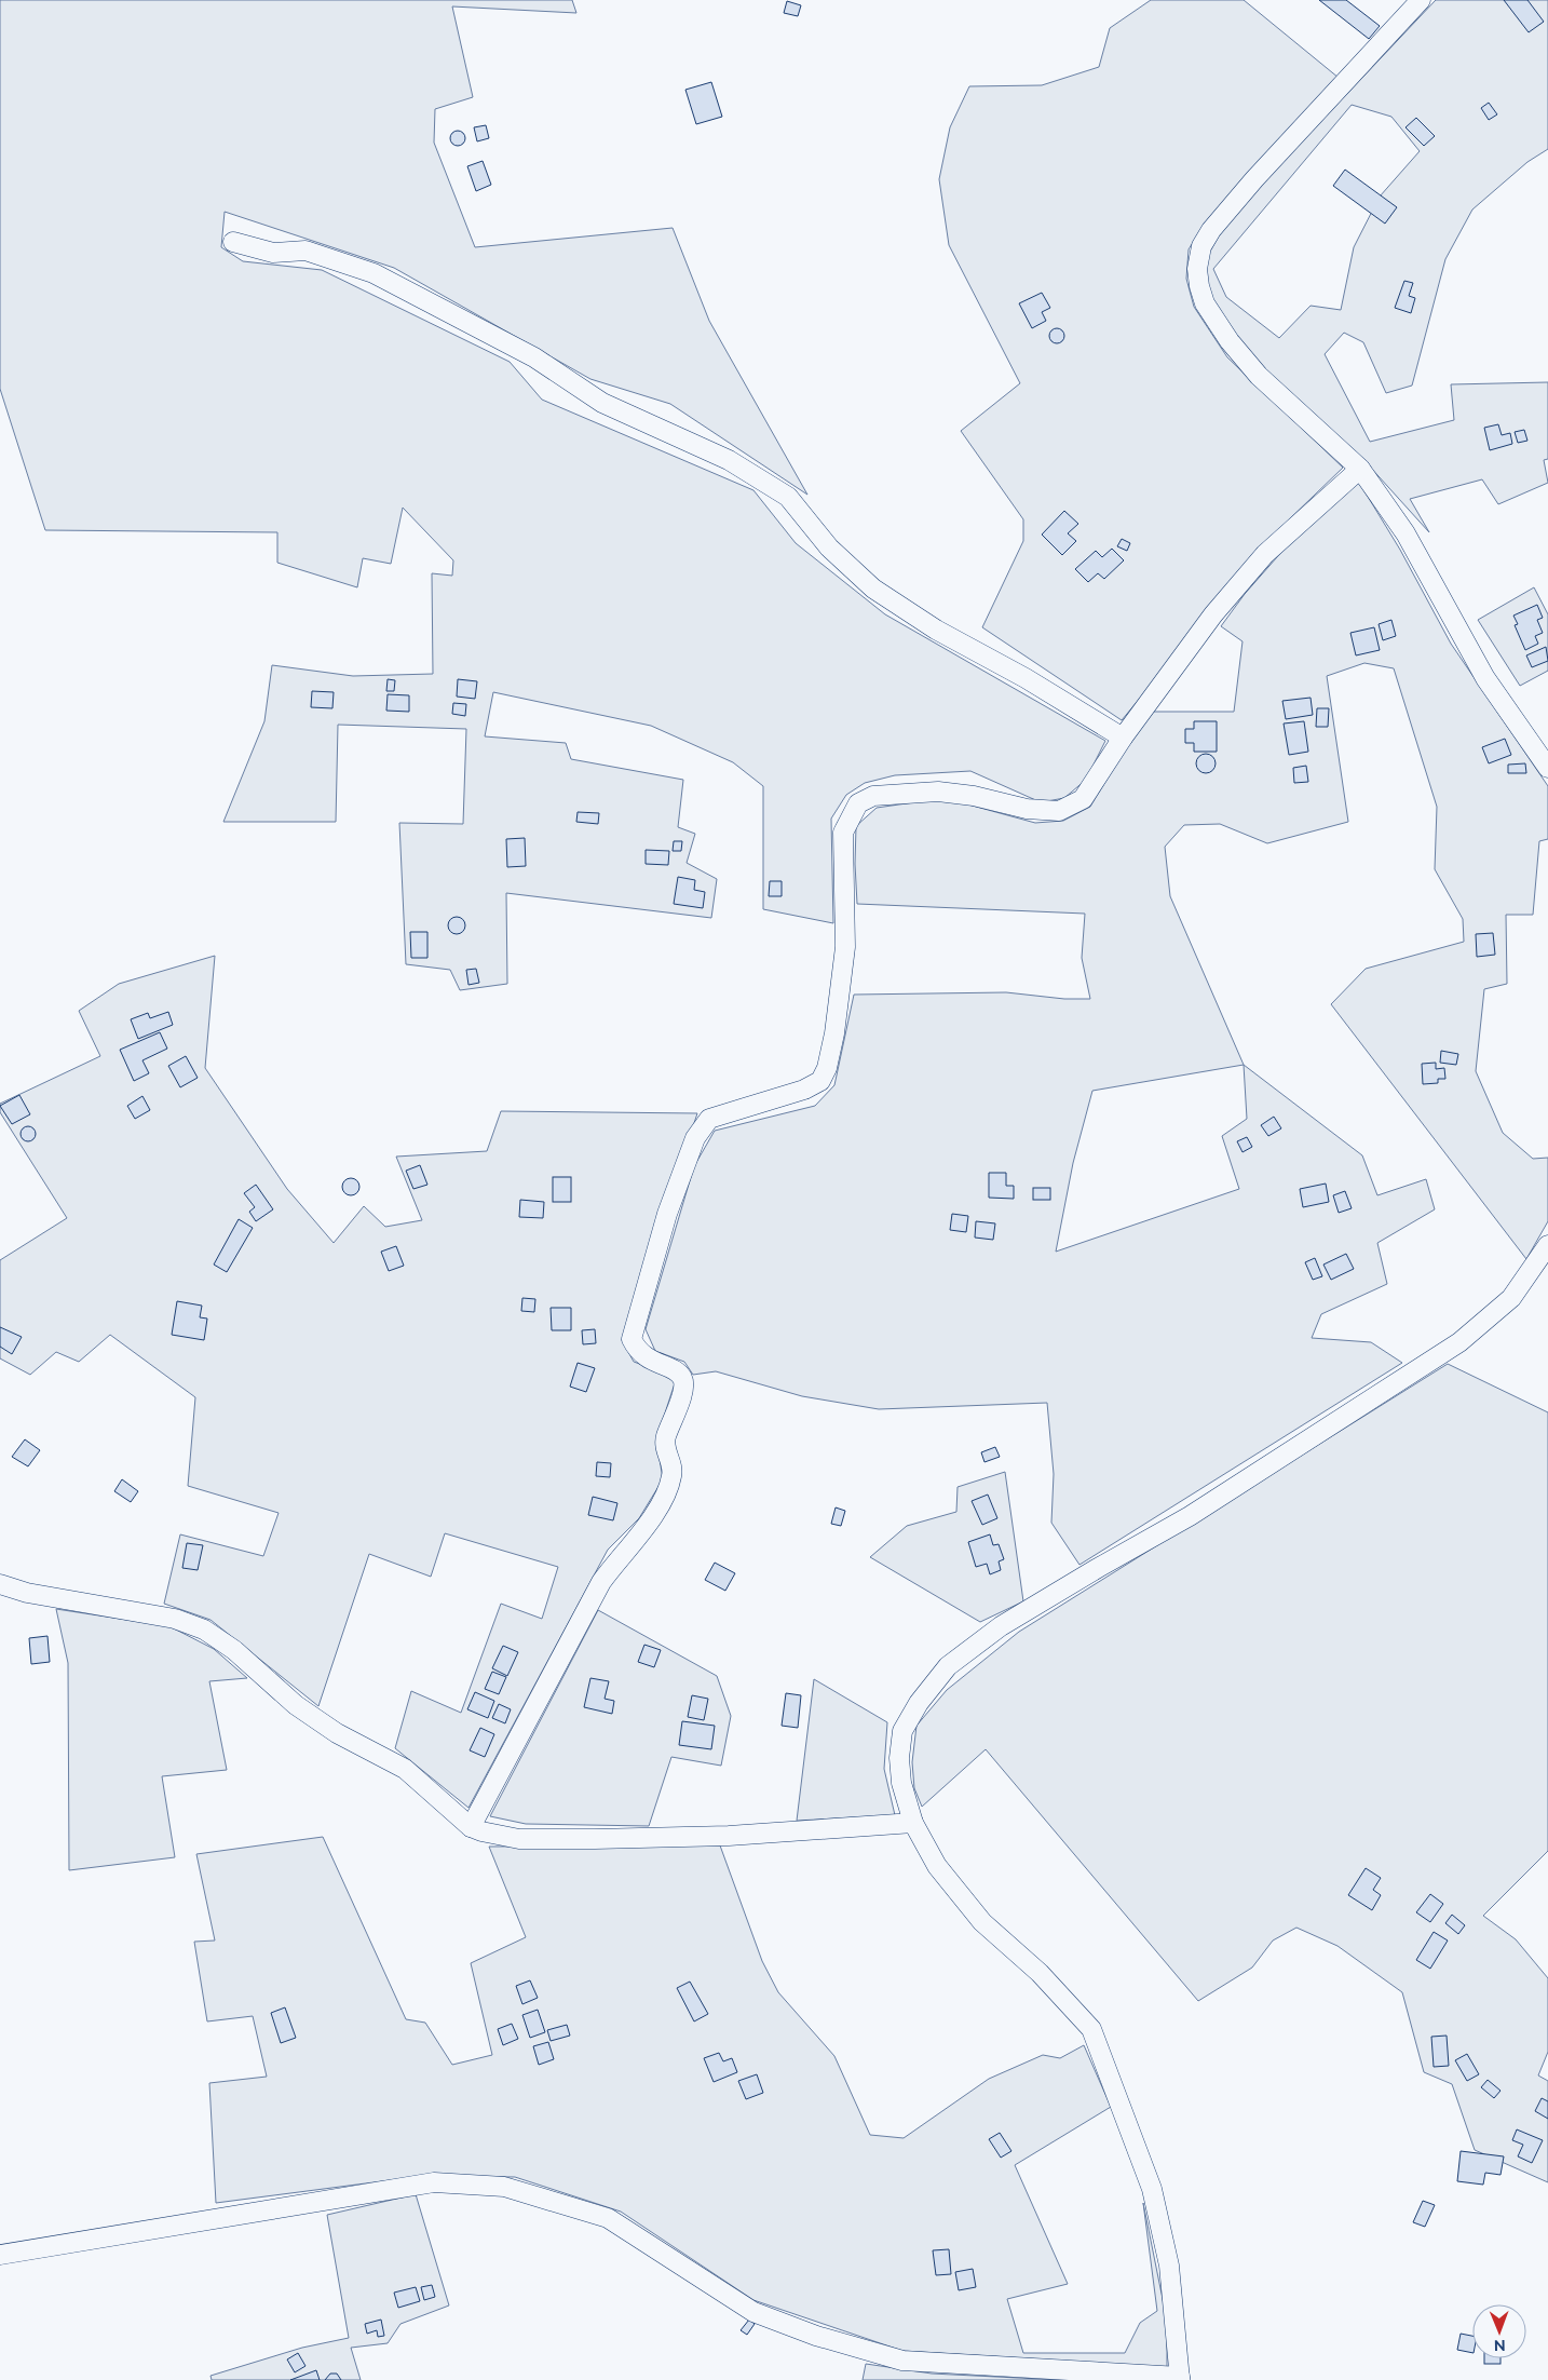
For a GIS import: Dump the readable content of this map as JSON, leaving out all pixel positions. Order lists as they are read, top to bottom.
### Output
{
  "north": "bottom"
}
